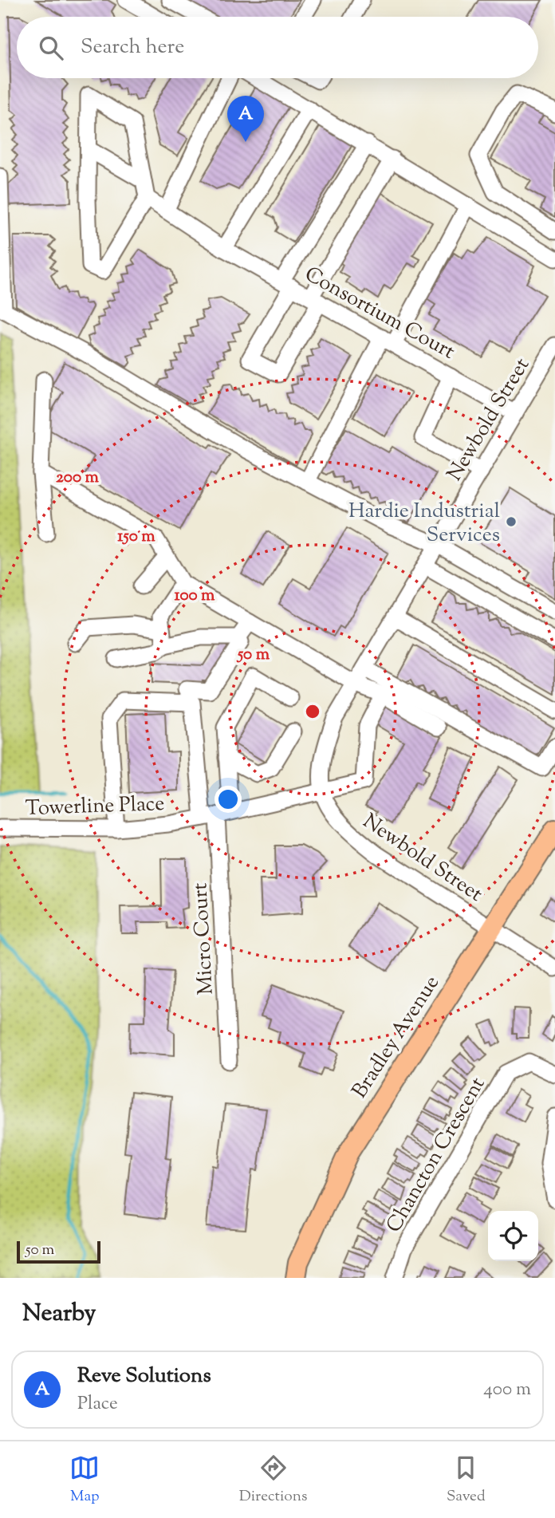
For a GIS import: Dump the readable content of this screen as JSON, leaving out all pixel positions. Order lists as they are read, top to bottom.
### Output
{
  "streets": {
    "main road": ["Bradley Avenue"],
    "street": [
      "Consortium Court",
      "Newbold Street",
      "Towerline Place",
      "Micro Court",
      "Chancton Crescent"
    ]
  },
  "crossings": [
    ["Consortium Court", "Newbold Street"],
    ["Newbold Street", "Towerline Place"],
    ["Newbold Street", "Bradley Avenue"],
    ["Towerline Place", "Micro Court"]
  ],
  "places": ["Hardie Industrial Services"],
  "scale_bar": "50 m",
  "page": {
    "search": "Search here",
    "pins": "A",
    "scale": "50 m",
    "heading": "Nearby",
    "list": [
      {
        "mark": "A",
        "name": "Reve Solutions",
        "note": "Place",
        "value": "400 m"
      }
    ],
    "nav": ["Map", "Directions", "Saved"]
  },
  "rings": [
    "200 m",
    "150 m",
    "100 m",
    "50 m"
  ]
}
